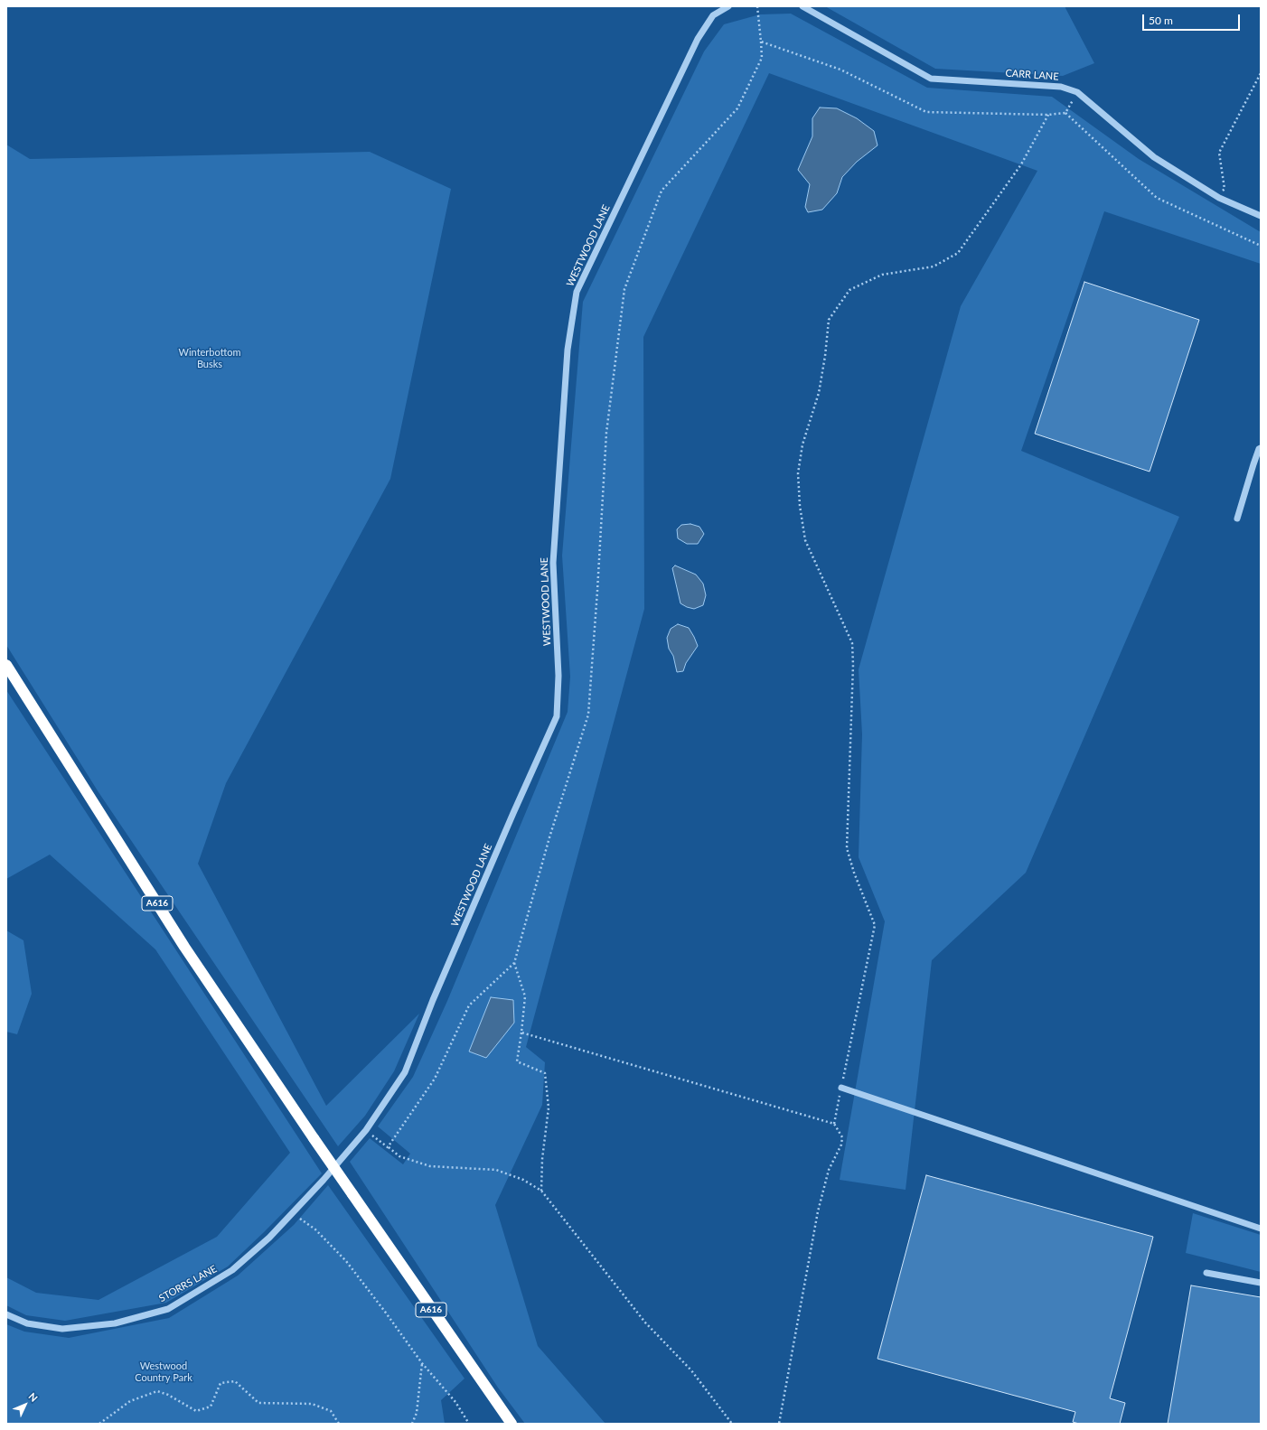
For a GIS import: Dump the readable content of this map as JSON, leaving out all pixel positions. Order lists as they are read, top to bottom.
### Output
{
  "streets": {
    "highway": ["A616"],
    "street": ["CARR LANE", "WESTWOOD LANE", "STORRS LANE"]
  },
  "crossings": [
    ["WESTWOOD LANE", "STORRS LANE"]
  ],
  "parks": ["Winterbottom Busks", "Westwood Country Park"],
  "scale_bar": "50 m",
  "north": "top right"
}
